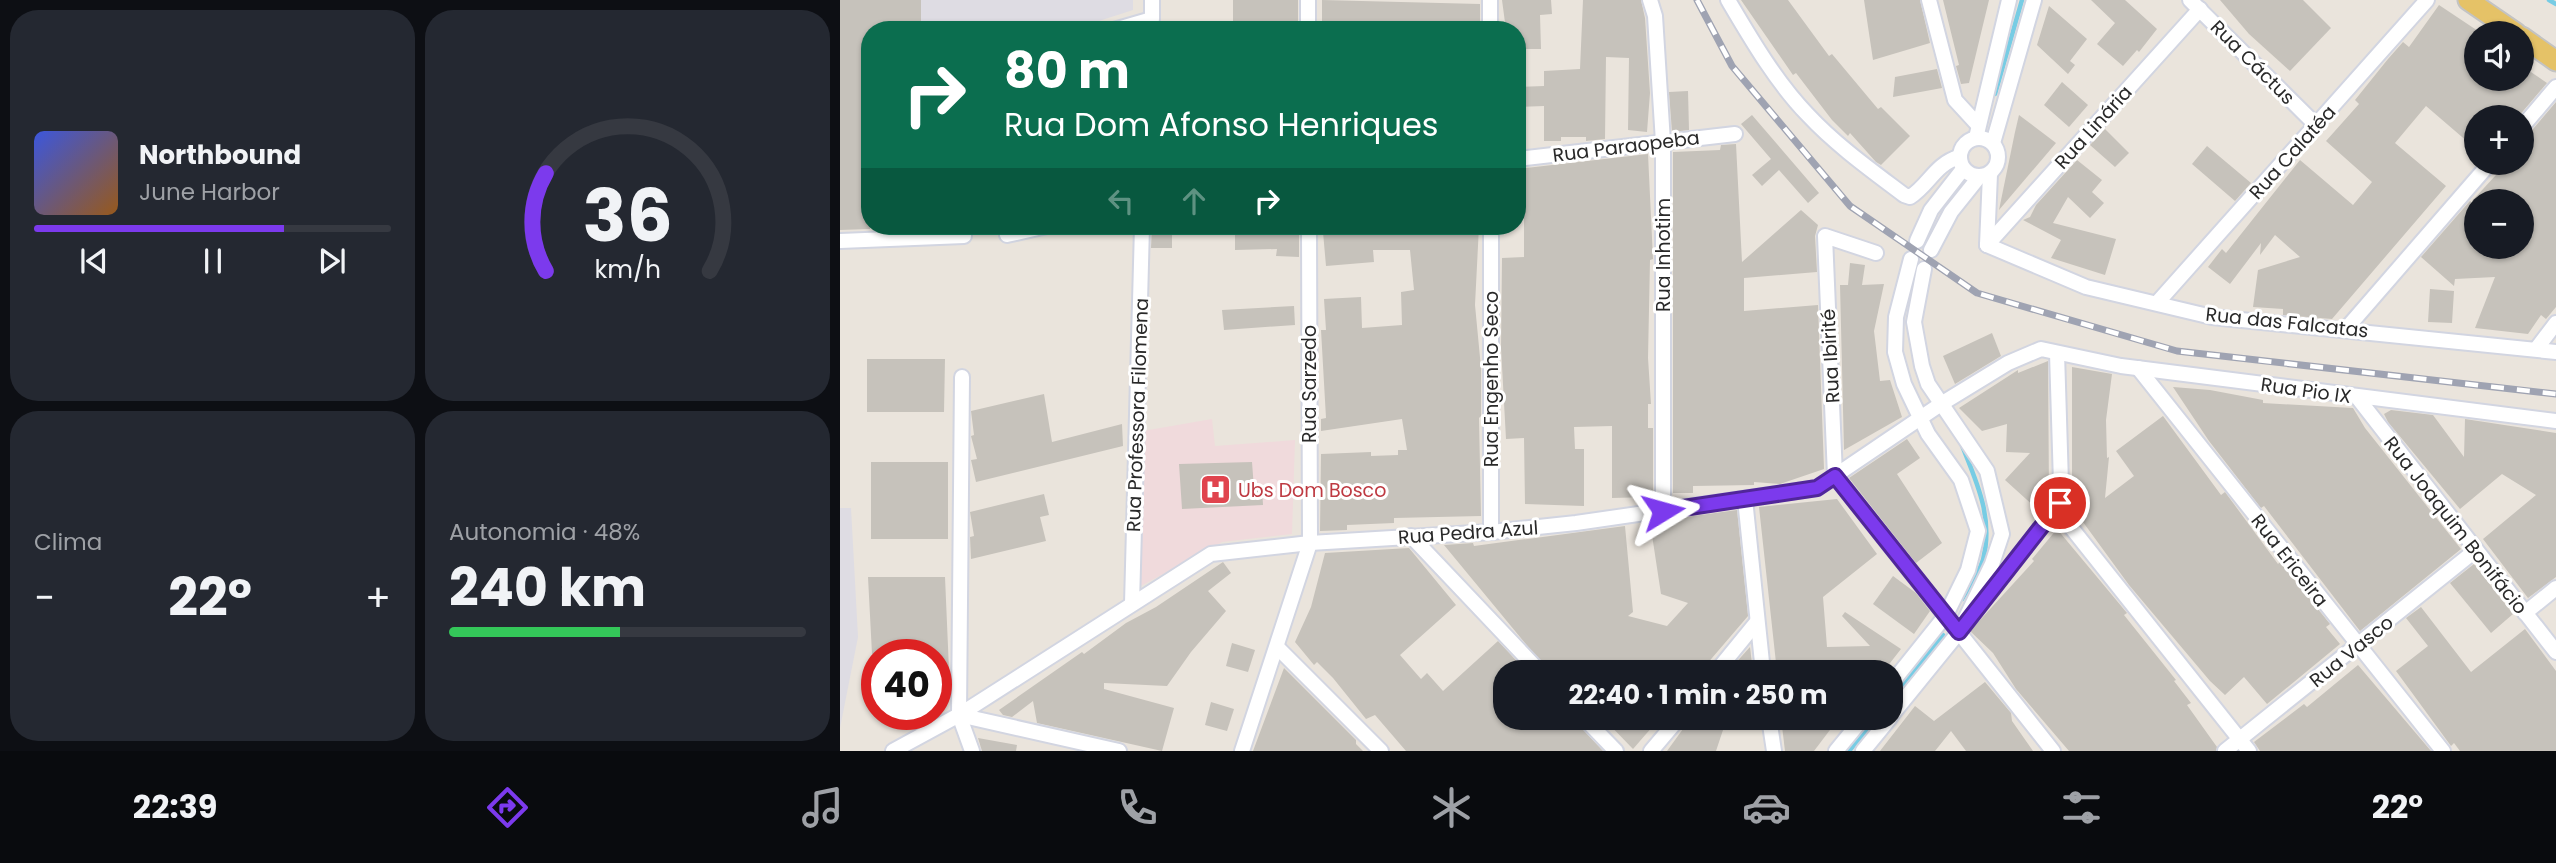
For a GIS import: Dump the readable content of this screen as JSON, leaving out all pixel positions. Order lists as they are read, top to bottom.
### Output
{
  "streets": {
    "street": [
      "Rua Cáctus",
      "Rua Linária",
      "Rua Paraopeba",
      "Rua Calatéa",
      "Rua Inhotim",
      "Rua das Falcatas",
      "Rua Ibirité",
      "Rua Engenho Seco",
      "Rua Sarzedo",
      "Rua Pio IX",
      "Rua Professora Filomena",
      "Rua Joaquim Bonifácio",
      "Rua Pedra Azul",
      "Rua Ericeira",
      "Rua Vasco"
    ]
  },
  "crossings": [
    ["Rua Cáctus", "Rua Linária"],
    ["Rua Cáctus", "Rua Calatéa"],
    ["Rua Linária", "Rua das Falcatas"],
    ["Rua Paraopeba", "Rua Inhotim"],
    ["Rua Calatéa", "Rua das Falcatas"],
    ["Rua Inhotim", "Rua Pedra Azul"],
    ["Rua Ibirité", "Rua Pedra Azul"],
    ["Rua Engenho Seco", "Rua Pedra Azul"],
    ["Rua Sarzedo", "Rua Pedra Azul"],
    ["Rua Pio IX", "Rua Joaquim Bonifácio"],
    ["Rua Pio IX", "Rua Pedra Azul"],
    ["Rua Pio IX", "Rua Ericeira"],
    ["Rua Professora Filomena", "Rua Pedra Azul"],
    ["Rua Joaquim Bonifácio", "Rua Vasco"],
    ["Rua Ericeira", "Rua Vasco"]
  ],
  "places": {
    "hospital": ["Ubs Dom Bosco"]
  },
  "page": {
    "map_buttons": ["+", "−"],
    "turn": ["80 m", "Rua Dom Afonso Henriques"],
    "song": ["Northbound", "June Harbor"],
    "tile": [
      "Clima",
      ["Autonomia · 48%", "240 km"]
    ],
    "heat": ["−", "22°", "+"],
    "limit": "40",
    "trip": "22:40 · 1 min · 250 m",
    "tabs": ["22:39", "22°"],
    "gauge": ["36", "km/h"]
  }
}
